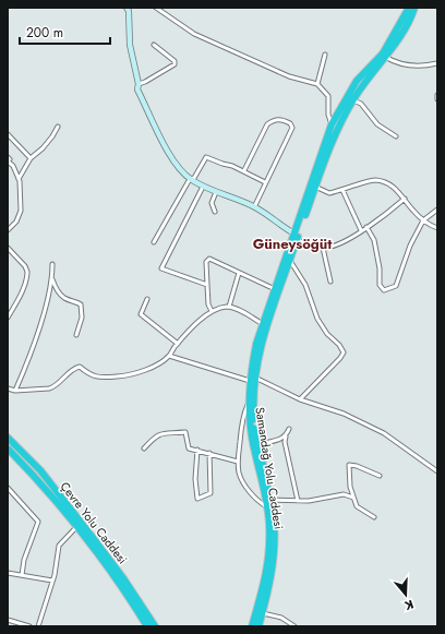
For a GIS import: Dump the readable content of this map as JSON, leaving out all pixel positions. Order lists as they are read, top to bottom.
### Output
{
  "streets": {
    "highway": ["Samandağ Yolu Caddesi", "Çevre Yolu Caddesi"]
  },
  "districts": ["Güneysöğüt"],
  "scale_bar": "200 m",
  "north": "bottom"
}
